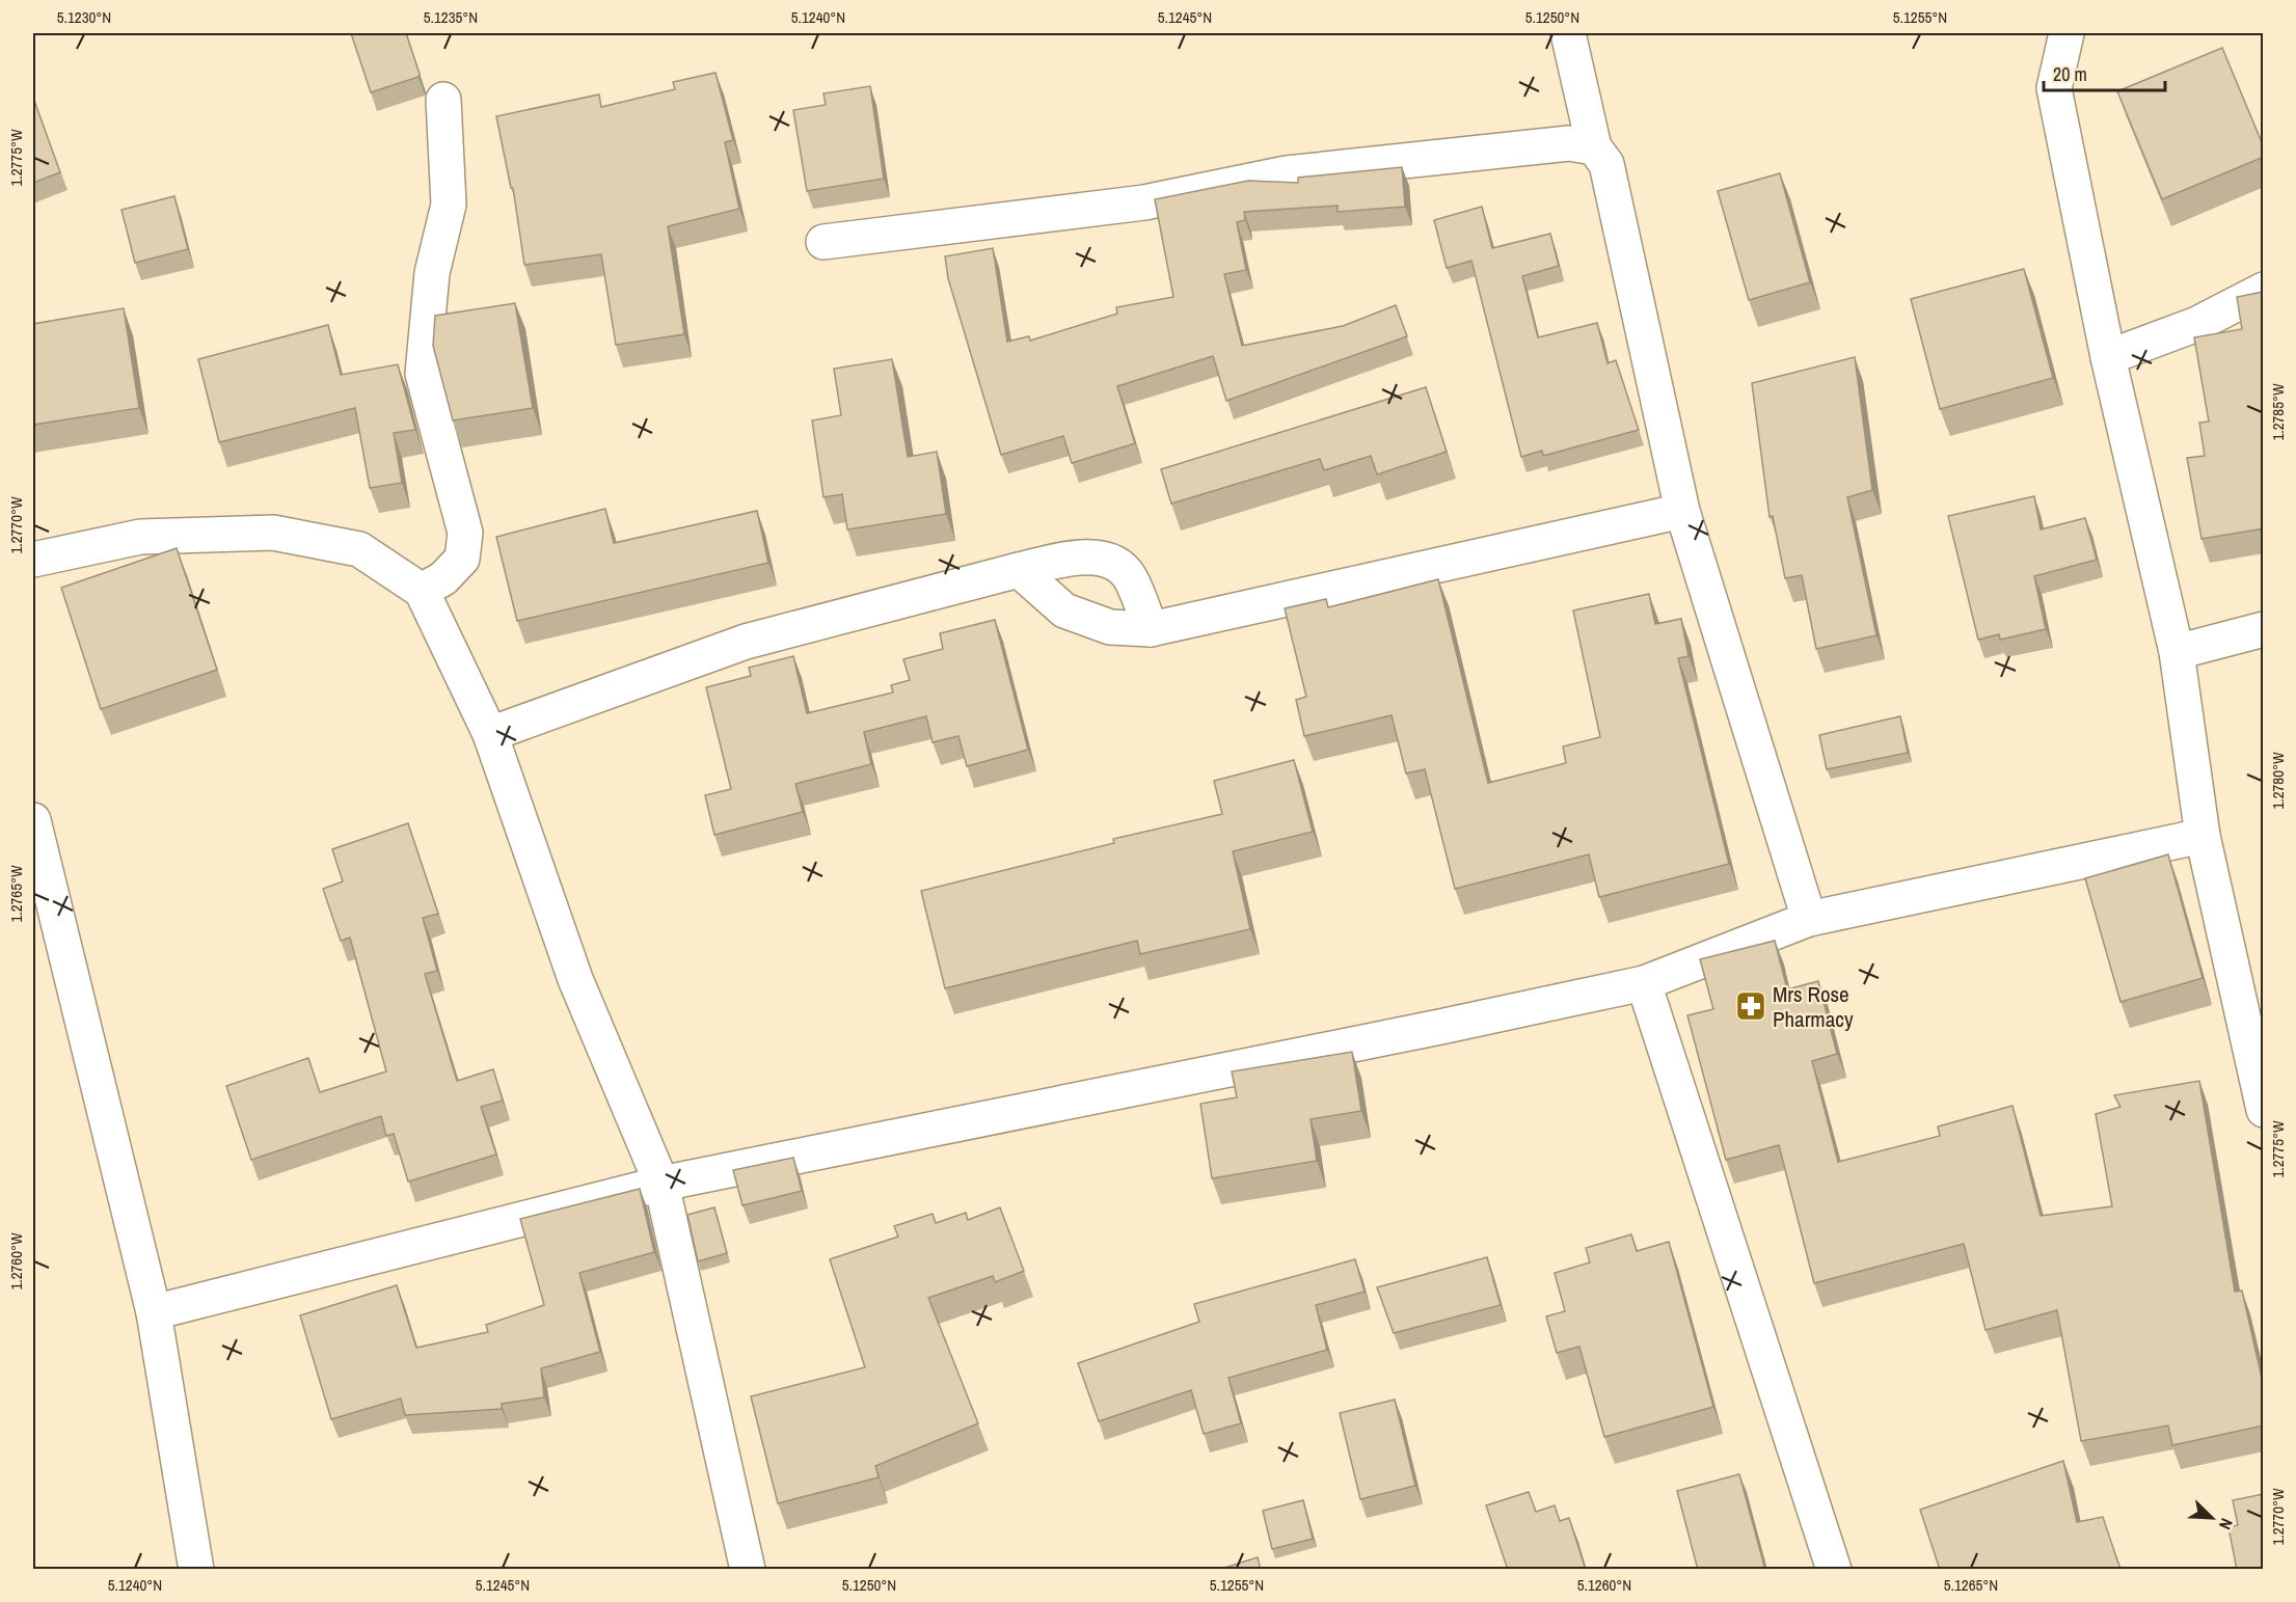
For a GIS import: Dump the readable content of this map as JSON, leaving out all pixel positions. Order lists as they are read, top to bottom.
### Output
{
  "places": {
    "pharmacy": ["Mrs Rose Pharmacy"]
  },
  "scale_bar": "20 m",
  "north": "bottom right",
  "coordinates": [
    "5.1230°N",
    "5.1235°N",
    "5.1240°N",
    "5.1245°N",
    "5.1250°N",
    "5.1255°N",
    "1.2775°W",
    "1.2785°W",
    "1.2770°W",
    "1.2780°W",
    "1.2765°W",
    "1.2760°W",
    "5.1260°N",
    "5.1265°N"
  ]
}
